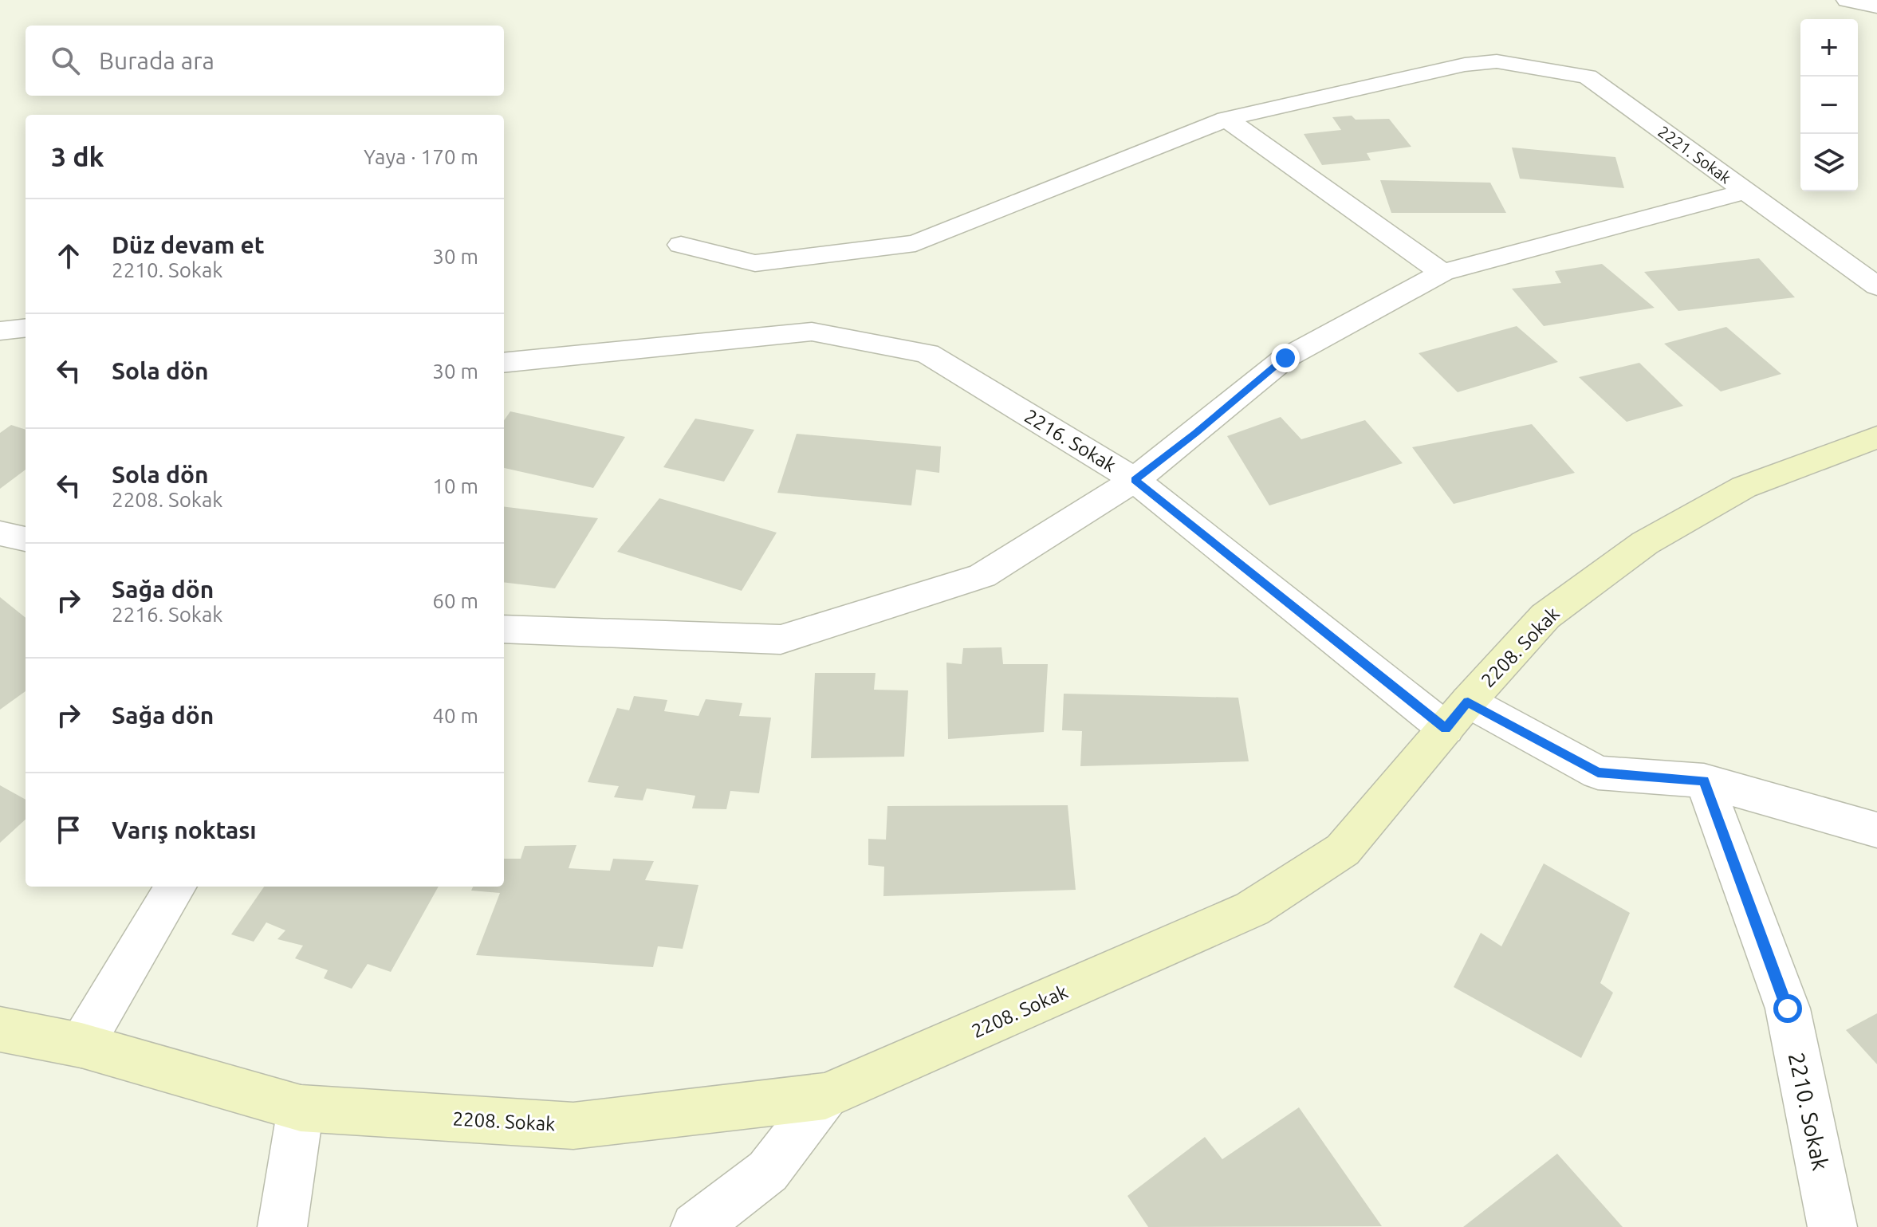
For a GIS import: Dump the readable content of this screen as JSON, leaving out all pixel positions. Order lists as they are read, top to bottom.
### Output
{
  "streets": {
    "street": [
      "2221. Sokak",
      "2216. Sokak",
      "2208. Sokak",
      "2210. Sokak"
    ]
  },
  "crossings": [
    ["2216. Sokak", "2208. Sokak"],
    ["2216. Sokak", "2210. Sokak"]
  ],
  "page": {
    "map_buttons": ["+", "−"],
    "search": "Burada ara",
    "heading": ["3 dk", "Yaya · 170 m"],
    "list": [
      ["Düz devam et", "2210. Sokak", "30 m"],
      ["Sola dön", "30 m"],
      ["Sola dön", "2208. Sokak", "10 m"],
      ["Sağa dön", "2216. Sokak", "60 m"],
      ["Sağa dön", "40 m"],
      "Varış noktası"
    ]
  }
}
